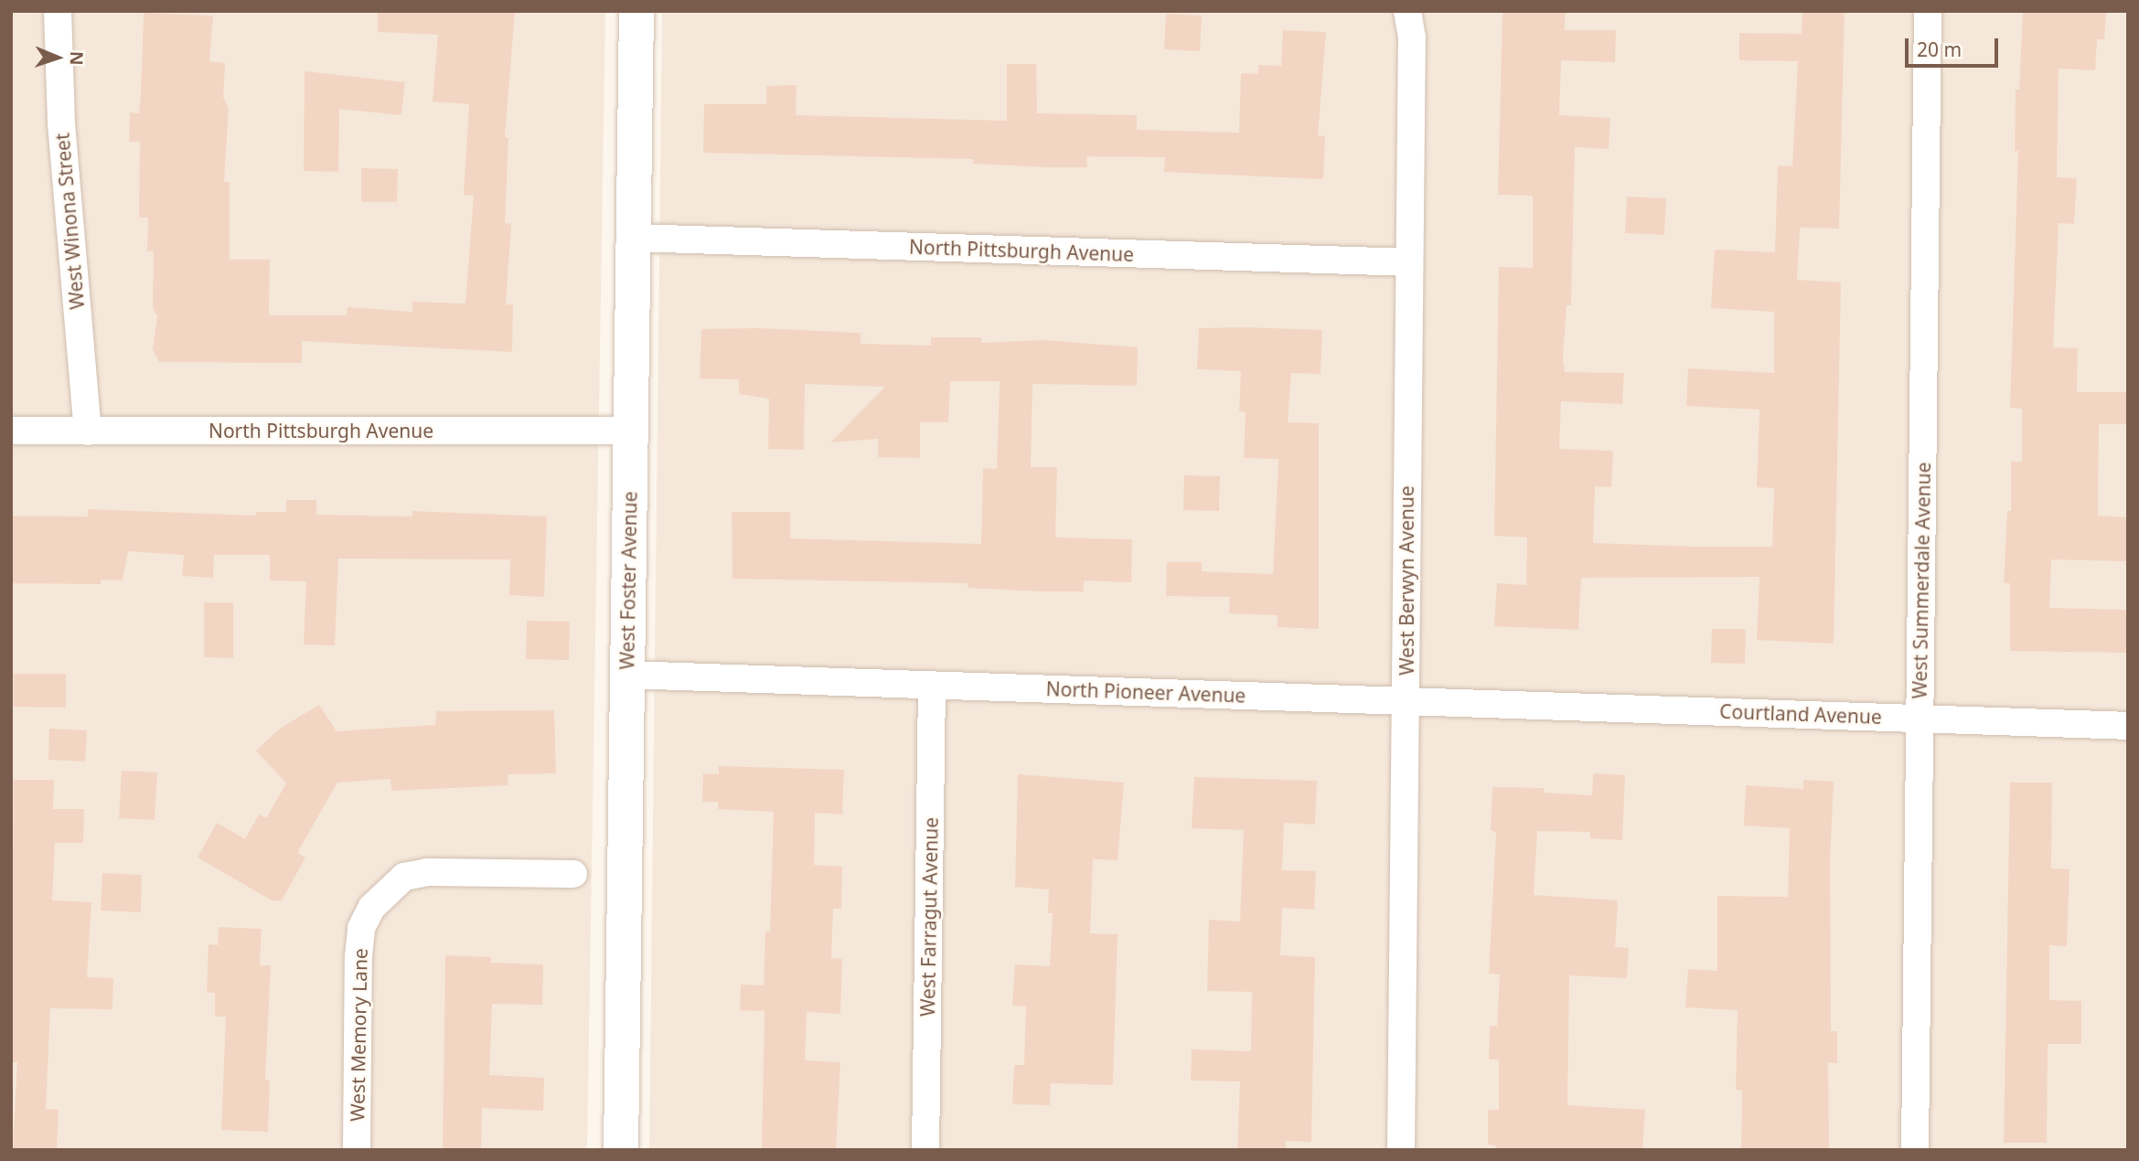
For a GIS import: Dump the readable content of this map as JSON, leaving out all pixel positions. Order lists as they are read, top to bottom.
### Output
{
  "streets": {
    "street": [
      "West Winona Street",
      "North Pittsburgh Avenue",
      "West Foster Avenue",
      "West Berwyn Avenue",
      "West Summerdale Avenue",
      "North Pioneer Avenue",
      "Courtland Avenue",
      "West Farragut Avenue",
      "West Memory Lane"
    ]
  },
  "crossings": [
    ["West Winona Street", "North Pittsburgh Avenue"],
    ["North Pittsburgh Avenue", "West Foster Avenue"],
    ["North Pittsburgh Avenue", "West Berwyn Avenue"],
    ["West Foster Avenue", "North Pioneer Avenue"],
    ["West Berwyn Avenue", "North Pioneer Avenue"],
    ["West Summerdale Avenue", "Courtland Avenue"],
    ["North Pioneer Avenue", "Courtland Avenue"],
    ["North Pioneer Avenue", "West Farragut Avenue"]
  ],
  "scale_bar": "20 m",
  "north": "right"
}
